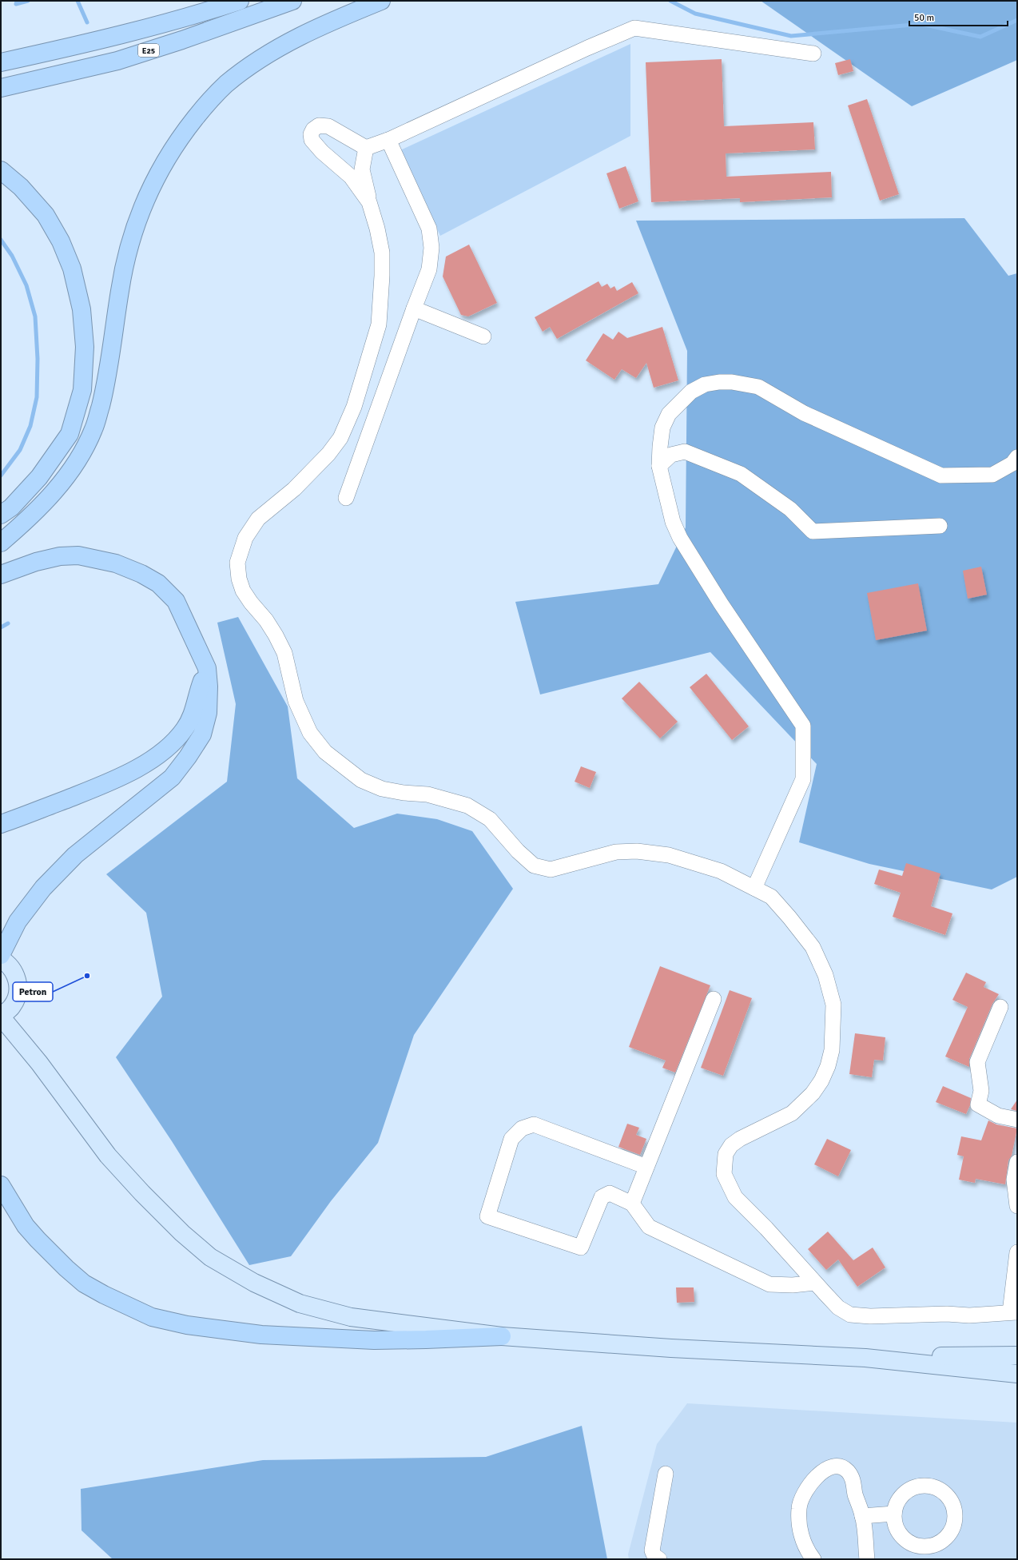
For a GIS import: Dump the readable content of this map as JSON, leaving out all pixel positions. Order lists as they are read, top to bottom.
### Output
{
  "streets": {
    "highway": ["E25"]
  },
  "places": ["Petron"],
  "scale_bar": "50 m"
}
